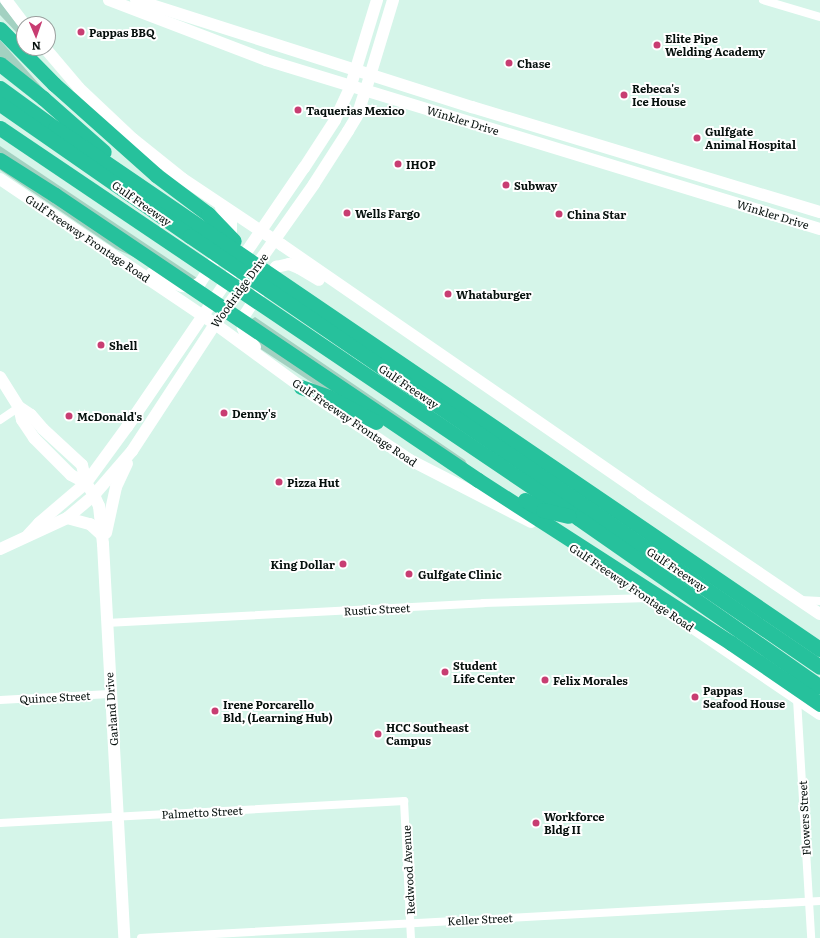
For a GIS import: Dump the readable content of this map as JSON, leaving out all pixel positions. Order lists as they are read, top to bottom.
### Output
{
  "streets": {
    "highway": ["Gulf Freeway"],
    "main road": [
      "Winkler Drive",
      "Gulf Freeway Frontage Road",
      "Woodridge Drive",
      "Garland Drive"
    ],
    "street": [
      "Rustic Street",
      "Quince Street",
      "Palmetto Street",
      "Flowers Street",
      "Redwood Avenue",
      "Keller Street"
    ]
  },
  "crossings": [
    ["Winkler Drive", "Woodridge Drive"],
    ["Gulf Freeway Frontage Road", "Woodridge Drive"],
    ["Gulf Freeway Frontage Road", "Rustic Street"],
    ["Gulf Freeway Frontage Road", "Flowers Street"],
    ["Woodridge Drive", "Garland Drive"],
    ["Rustic Street", "Garland Drive"],
    ["Quince Street", "Garland Drive"],
    ["Garland Drive", "Palmetto Street"],
    ["Palmetto Street", "Redwood Avenue"],
    ["Flowers Street", "Keller Street"],
    ["Redwood Avenue", "Keller Street"]
  ],
  "places": [
    "Pappas BBQ",
    "Elite Pipe Welding Academy",
    "Chase",
    "Rebeca's Ice House",
    "Taquerias Mexico",
    "Gulfgate Animal Hospital",
    "IHOP",
    "Subway",
    "Wells Fargo",
    "China Star",
    "Whataburger",
    "Shell",
    "Denny's",
    "McDonald's",
    "Pizza Hut",
    "King Dollar",
    "Gulfgate Clinic",
    "Student Life Center",
    "Felix Morales",
    "Pappas Seafood House",
    "Irene Porcarello Bld, (Learning Hub)",
    "HCC Southeast Campus",
    "Workforce Bldg II"
  ],
  "north": "bottom"
}
